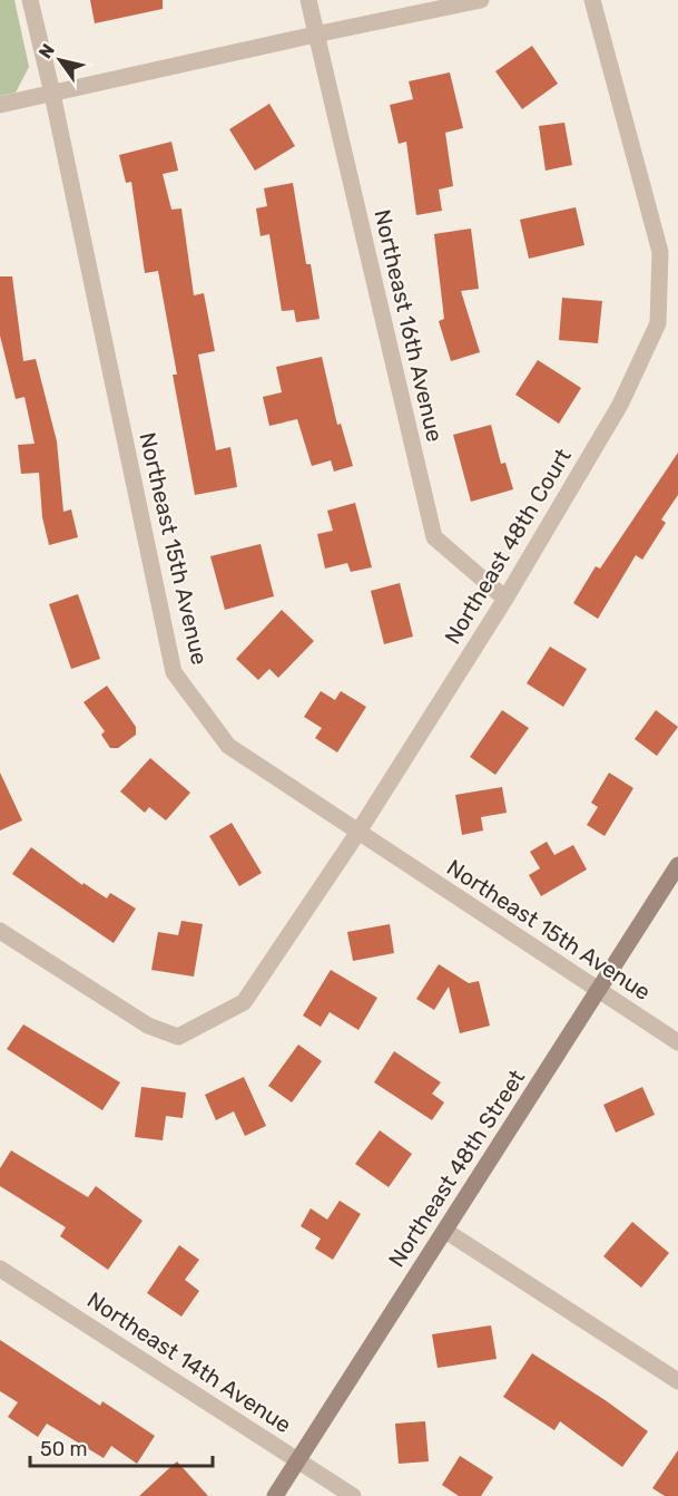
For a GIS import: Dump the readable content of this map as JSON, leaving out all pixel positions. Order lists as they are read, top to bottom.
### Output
{
  "streets": {
    "street": [
      "Northeast 16th Avenue",
      "Northeast 48th Court",
      "Northeast 15th Avenue",
      "Northeast 48th Street",
      "Northeast 14th Avenue"
    ]
  },
  "crossings": [
    ["Northeast 16th Avenue", "Northeast 48th Court"],
    ["Northeast 48th Court", "Northeast 15th Avenue"],
    ["Northeast 15th Avenue", "Northeast 48th Street"],
    ["Northeast 48th Street", "Northeast 14th Avenue"]
  ],
  "scale_bar": "50 m",
  "north": "top left"
}
